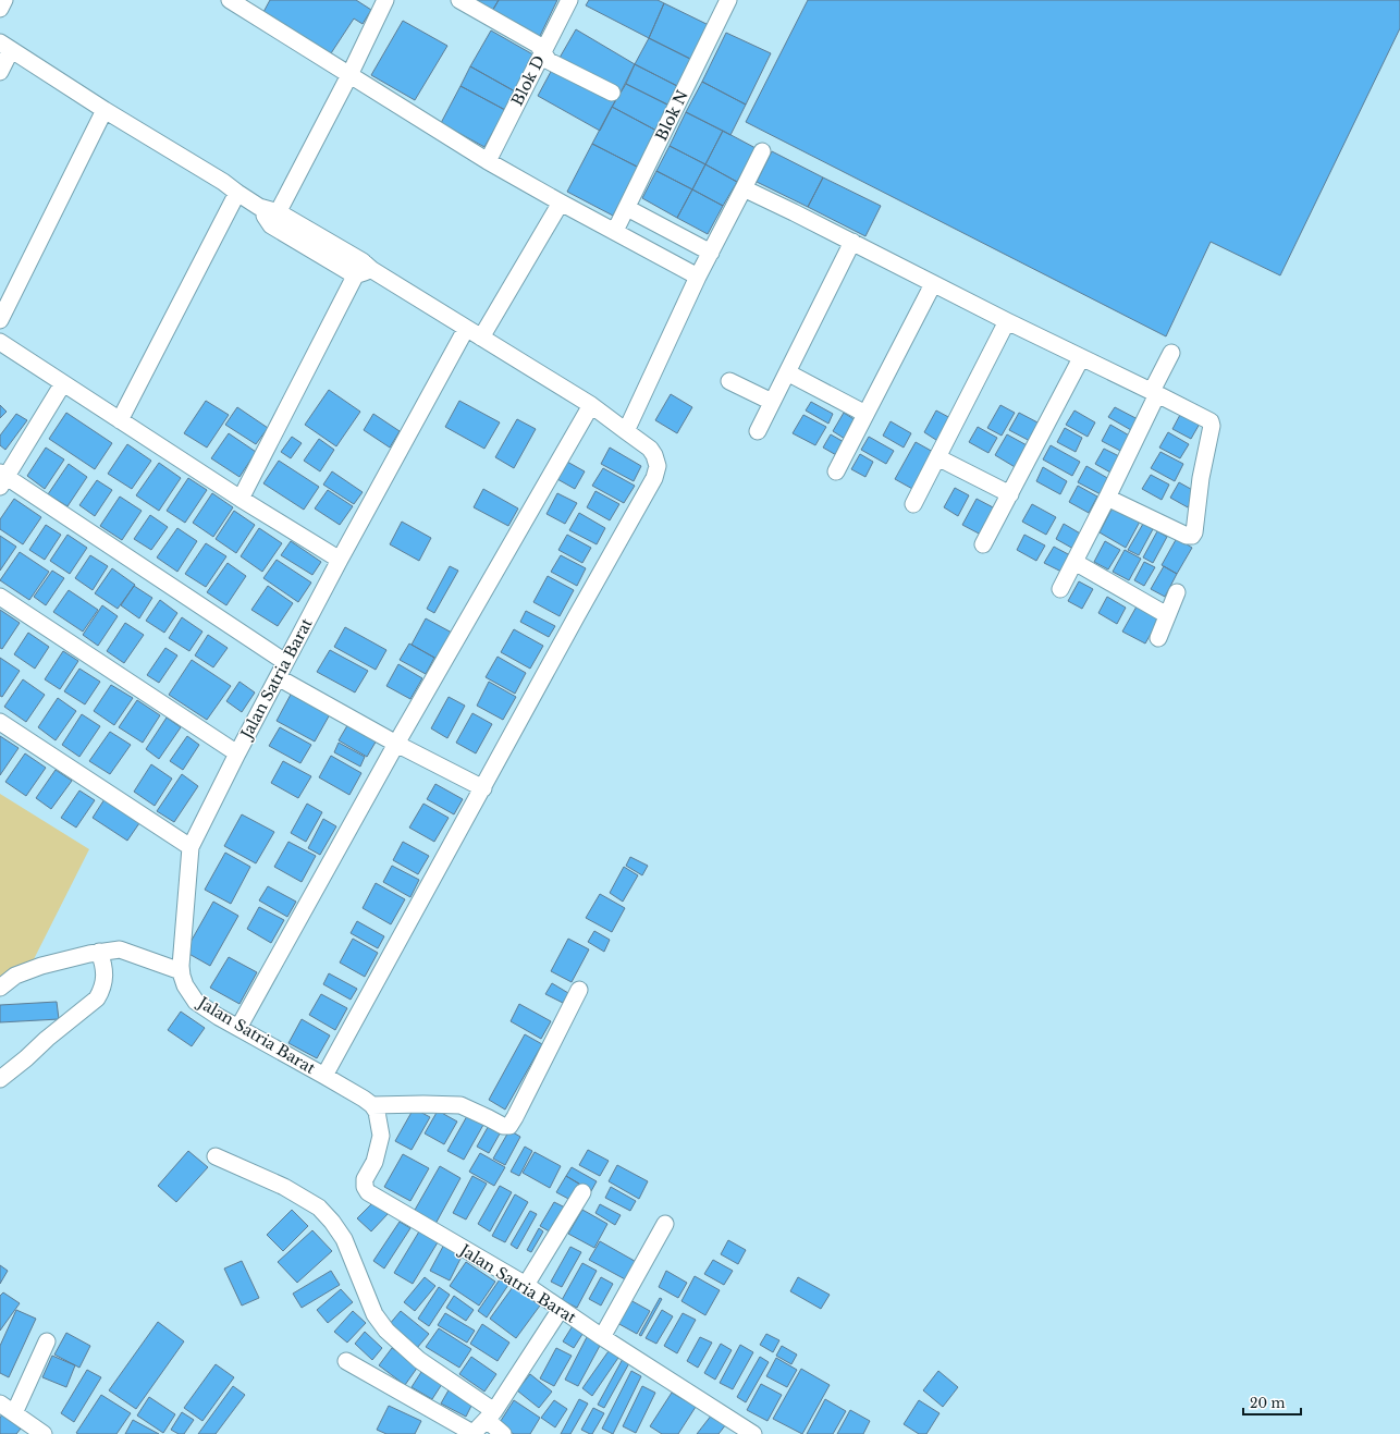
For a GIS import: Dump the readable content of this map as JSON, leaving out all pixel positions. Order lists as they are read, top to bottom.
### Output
{
  "streets": {
    "street": ["Blok D", "Blok N", "Jalan Satria Barat"]
  },
  "scale_bar": "20 m"
}
